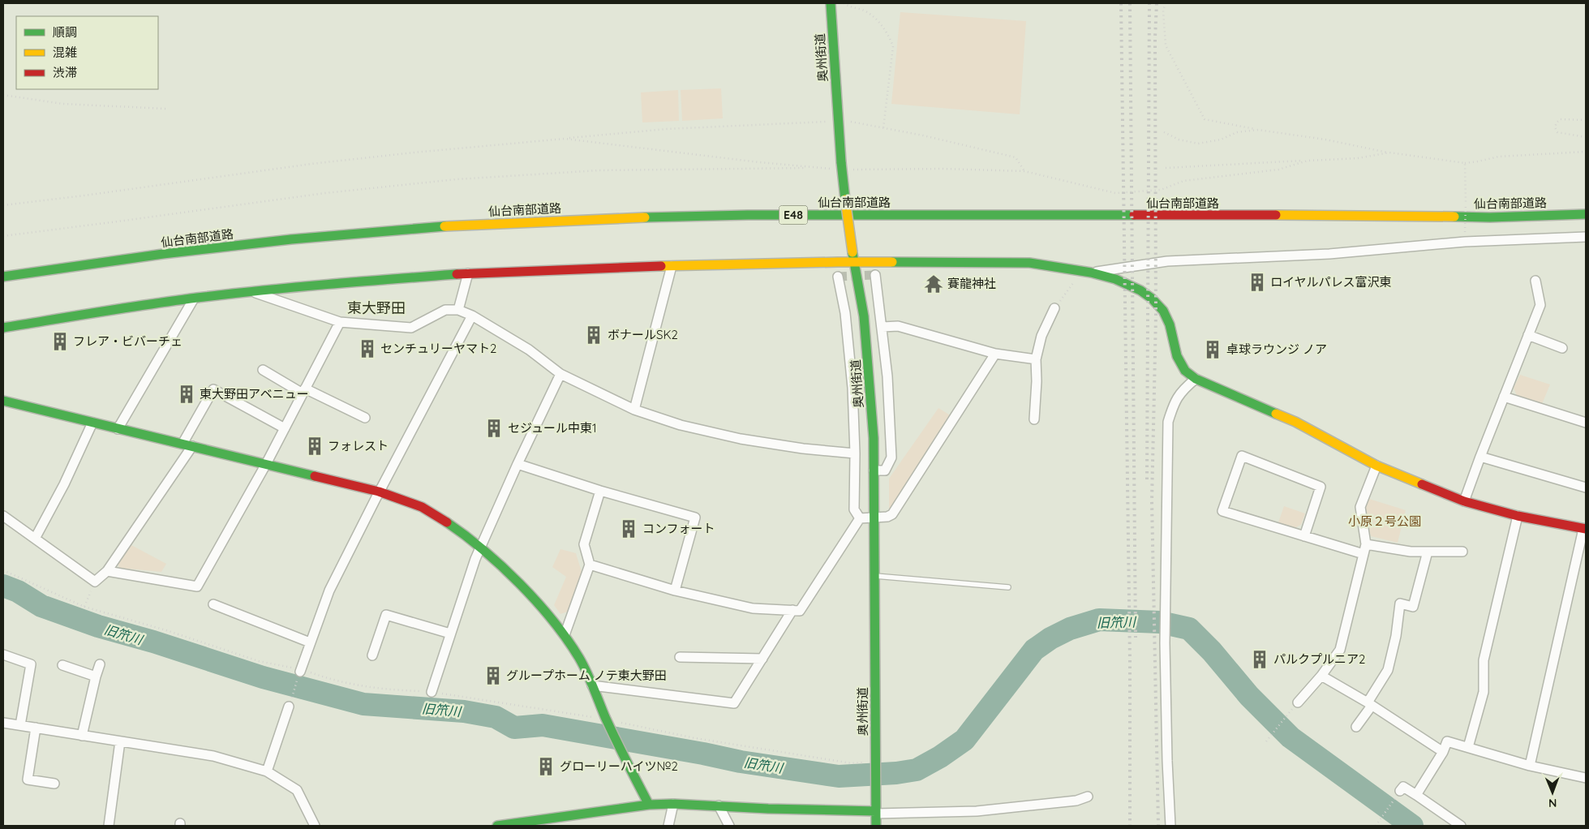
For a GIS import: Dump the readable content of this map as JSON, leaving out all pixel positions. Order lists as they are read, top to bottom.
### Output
{
  "streets": {
    "main road": ["奥州街道", "仙台南部道路", "E48"]
  },
  "districts": ["東大野田"],
  "water": ["旧笊川"],
  "parks": ["小原２号公園"],
  "places": {
    "building": [
      "ロイヤルパレス富沢東",
      "ボナールSK2",
      "フレア・ビバーチェ",
      "センチュリーヤマト2",
      "卓球ラウンジ ノア",
      "東大野田アベニュー",
      "セジュール中東1",
      "フォレスト",
      "コンフォート",
      "パルクプルニア2",
      "グループホーム ノテ東大野田",
      "グローリーハイツ№2"
    ],
    "temple": ["賽龍神社"]
  },
  "legend": ["順調", "混雑", "渋滞"],
  "north": "bottom"
}
